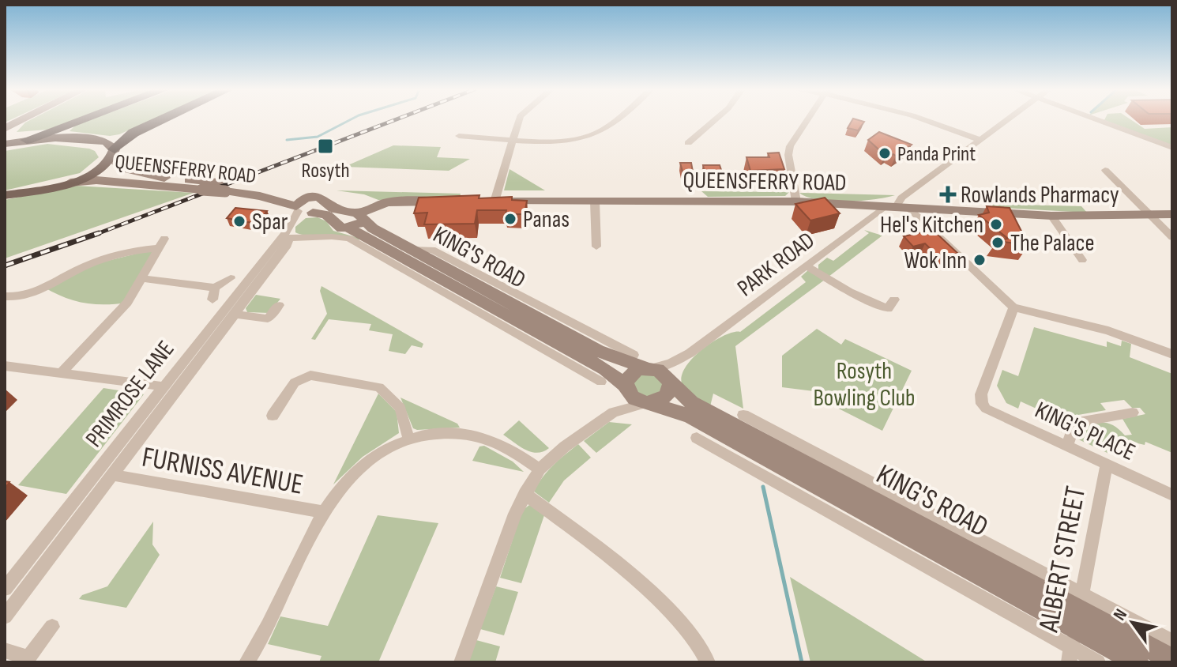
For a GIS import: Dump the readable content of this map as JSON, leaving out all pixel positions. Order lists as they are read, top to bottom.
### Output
{
  "streets": {
    "main road": ["QUEENSFERRY ROAD", "KING'S ROAD"],
    "street": [
      "PARK ROAD",
      "PRIMROSE LANE",
      "KING'S PLACE",
      "FURNISS AVENUE",
      "ALBERT STREET"
    ]
  },
  "crossings": [
    ["QUEENSFERRY ROAD", "KING'S ROAD"],
    ["QUEENSFERRY ROAD", "PARK ROAD"],
    ["QUEENSFERRY ROAD", "PRIMROSE LANE"],
    ["KING'S ROAD", "PARK ROAD"],
    ["KING'S ROAD", "PRIMROSE LANE"],
    ["KING'S ROAD", "ALBERT STREET"],
    ["PRIMROSE LANE", "FURNISS AVENUE"],
    ["KING'S PLACE", "ALBERT STREET"]
  ],
  "parks": ["Rosyth Bowling Club"],
  "places": {
    "transit": ["Rosyth"],
    "other": [
      "Panda Print",
      "Panas",
      "Spar",
      "Hel's Kitchen",
      "The Palace",
      "Wok Inn"
    ],
    "health": ["Rowlands Pharmacy"]
  },
  "north": "top left"
}
